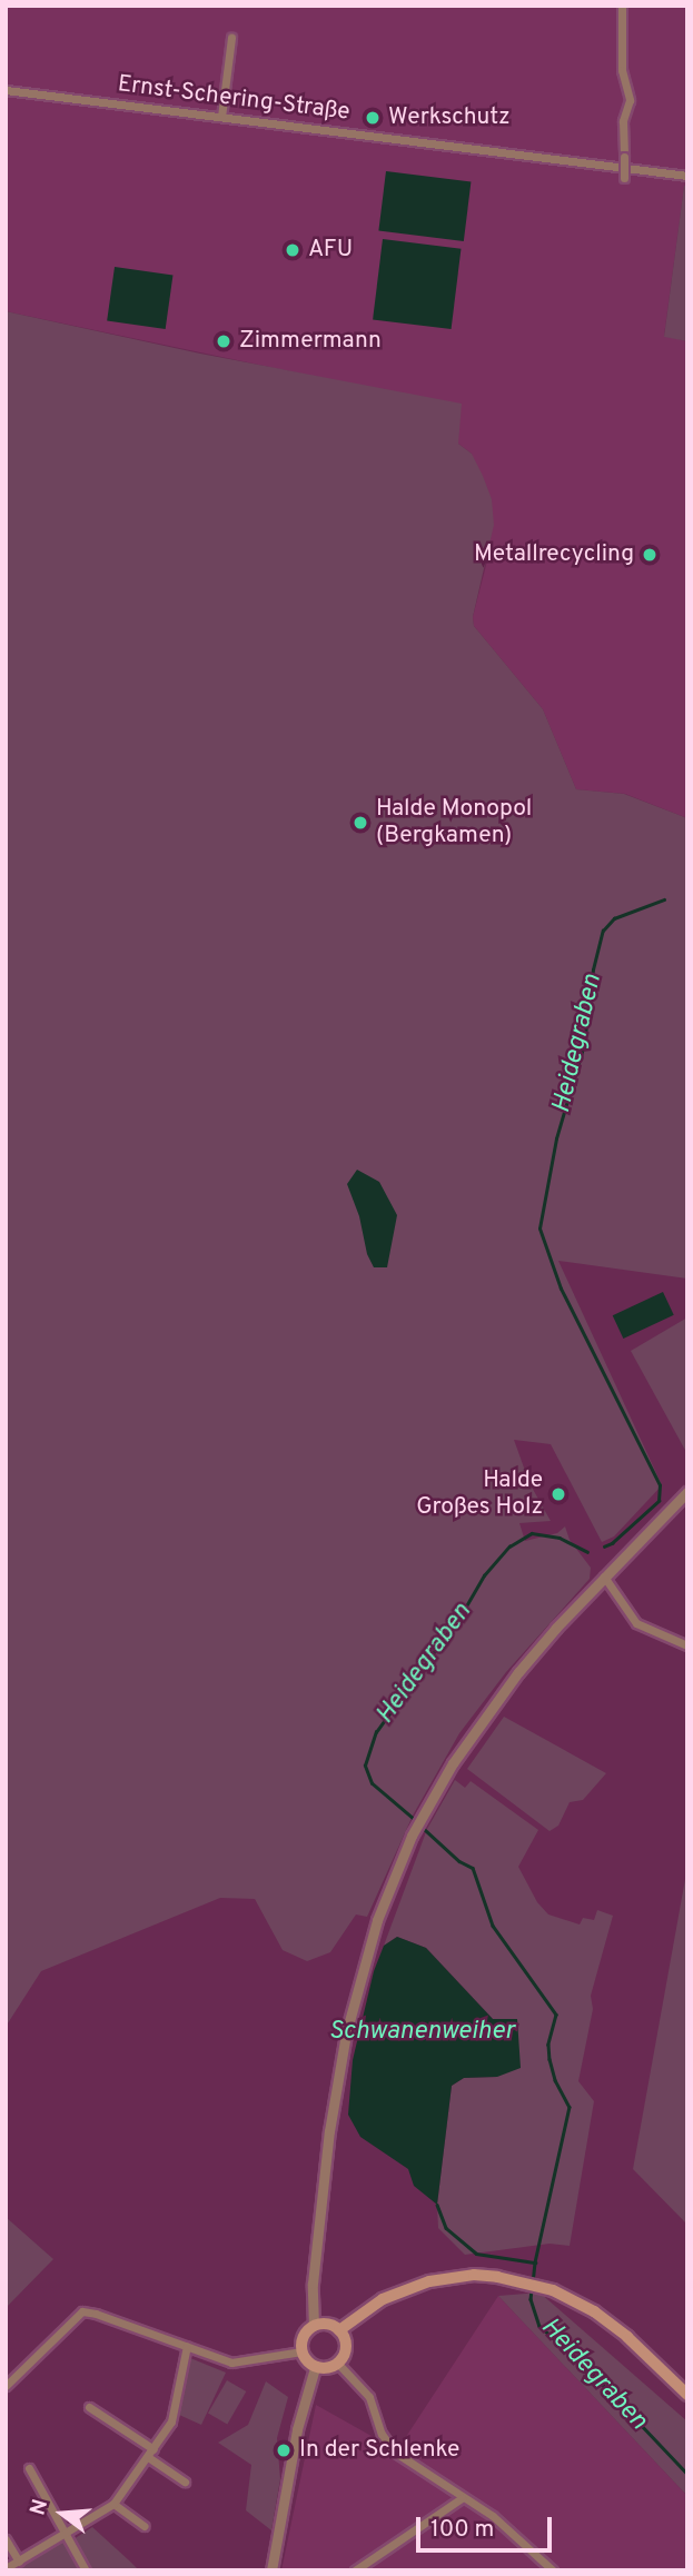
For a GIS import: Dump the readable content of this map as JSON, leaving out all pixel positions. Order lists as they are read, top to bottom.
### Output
{
  "streets": {
    "street": ["Ernst-Schering-Straße"]
  },
  "water": ["Heidegraben", "Schwanenweiher"],
  "places": [
    "Werkschutz",
    "AFU",
    "Zimmermann",
    "Metallrecycling",
    "Halde Monopol (Bergkamen)",
    "Halde Großes Holz",
    "In der Schlenke"
  ],
  "scale_bar": "100 m",
  "north": "left"
}
